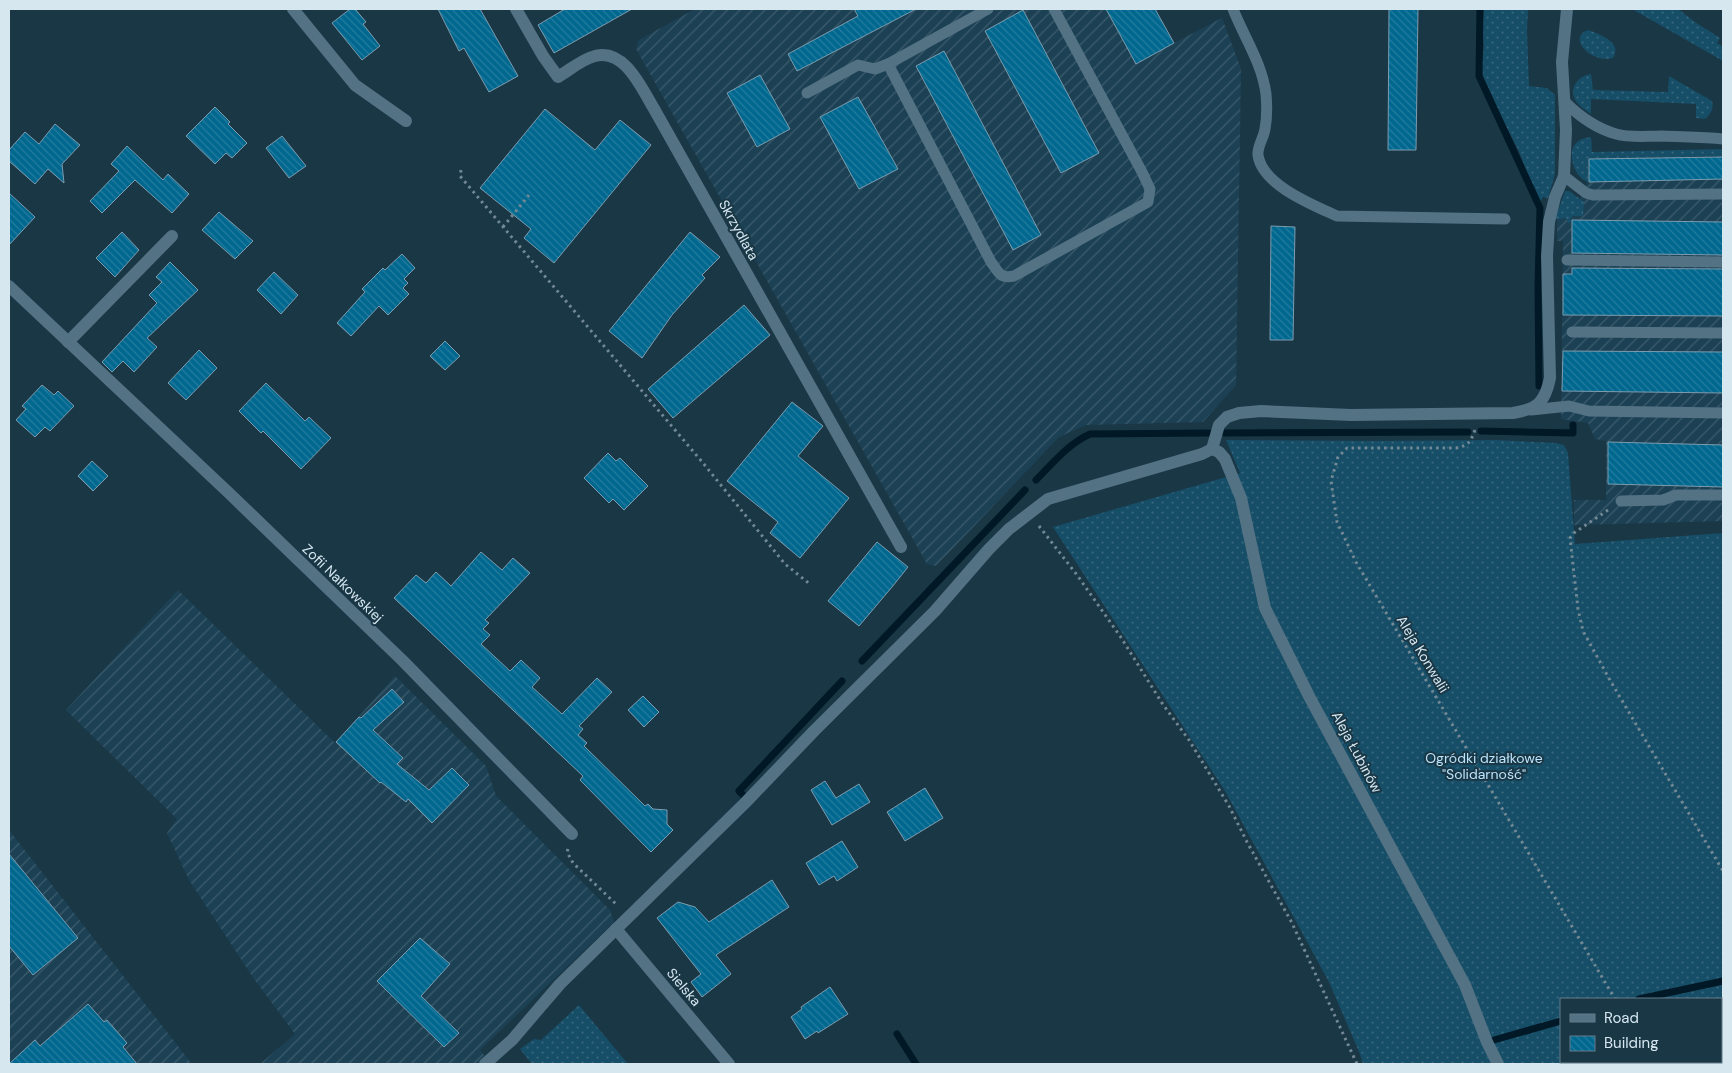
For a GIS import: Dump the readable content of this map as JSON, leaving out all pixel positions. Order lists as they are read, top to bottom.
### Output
{
  "streets": {
    "street": [
      "Skrzydlata",
      "Zofii Nałkowskiej",
      "Aleja Łubinów",
      "Sielska"
    ],
    "path": ["Aleja Konwalii"]
  },
  "parks": ["Ogródki działkowe \"Solidarność\""],
  "legend": ["Road", "Building"]
}
